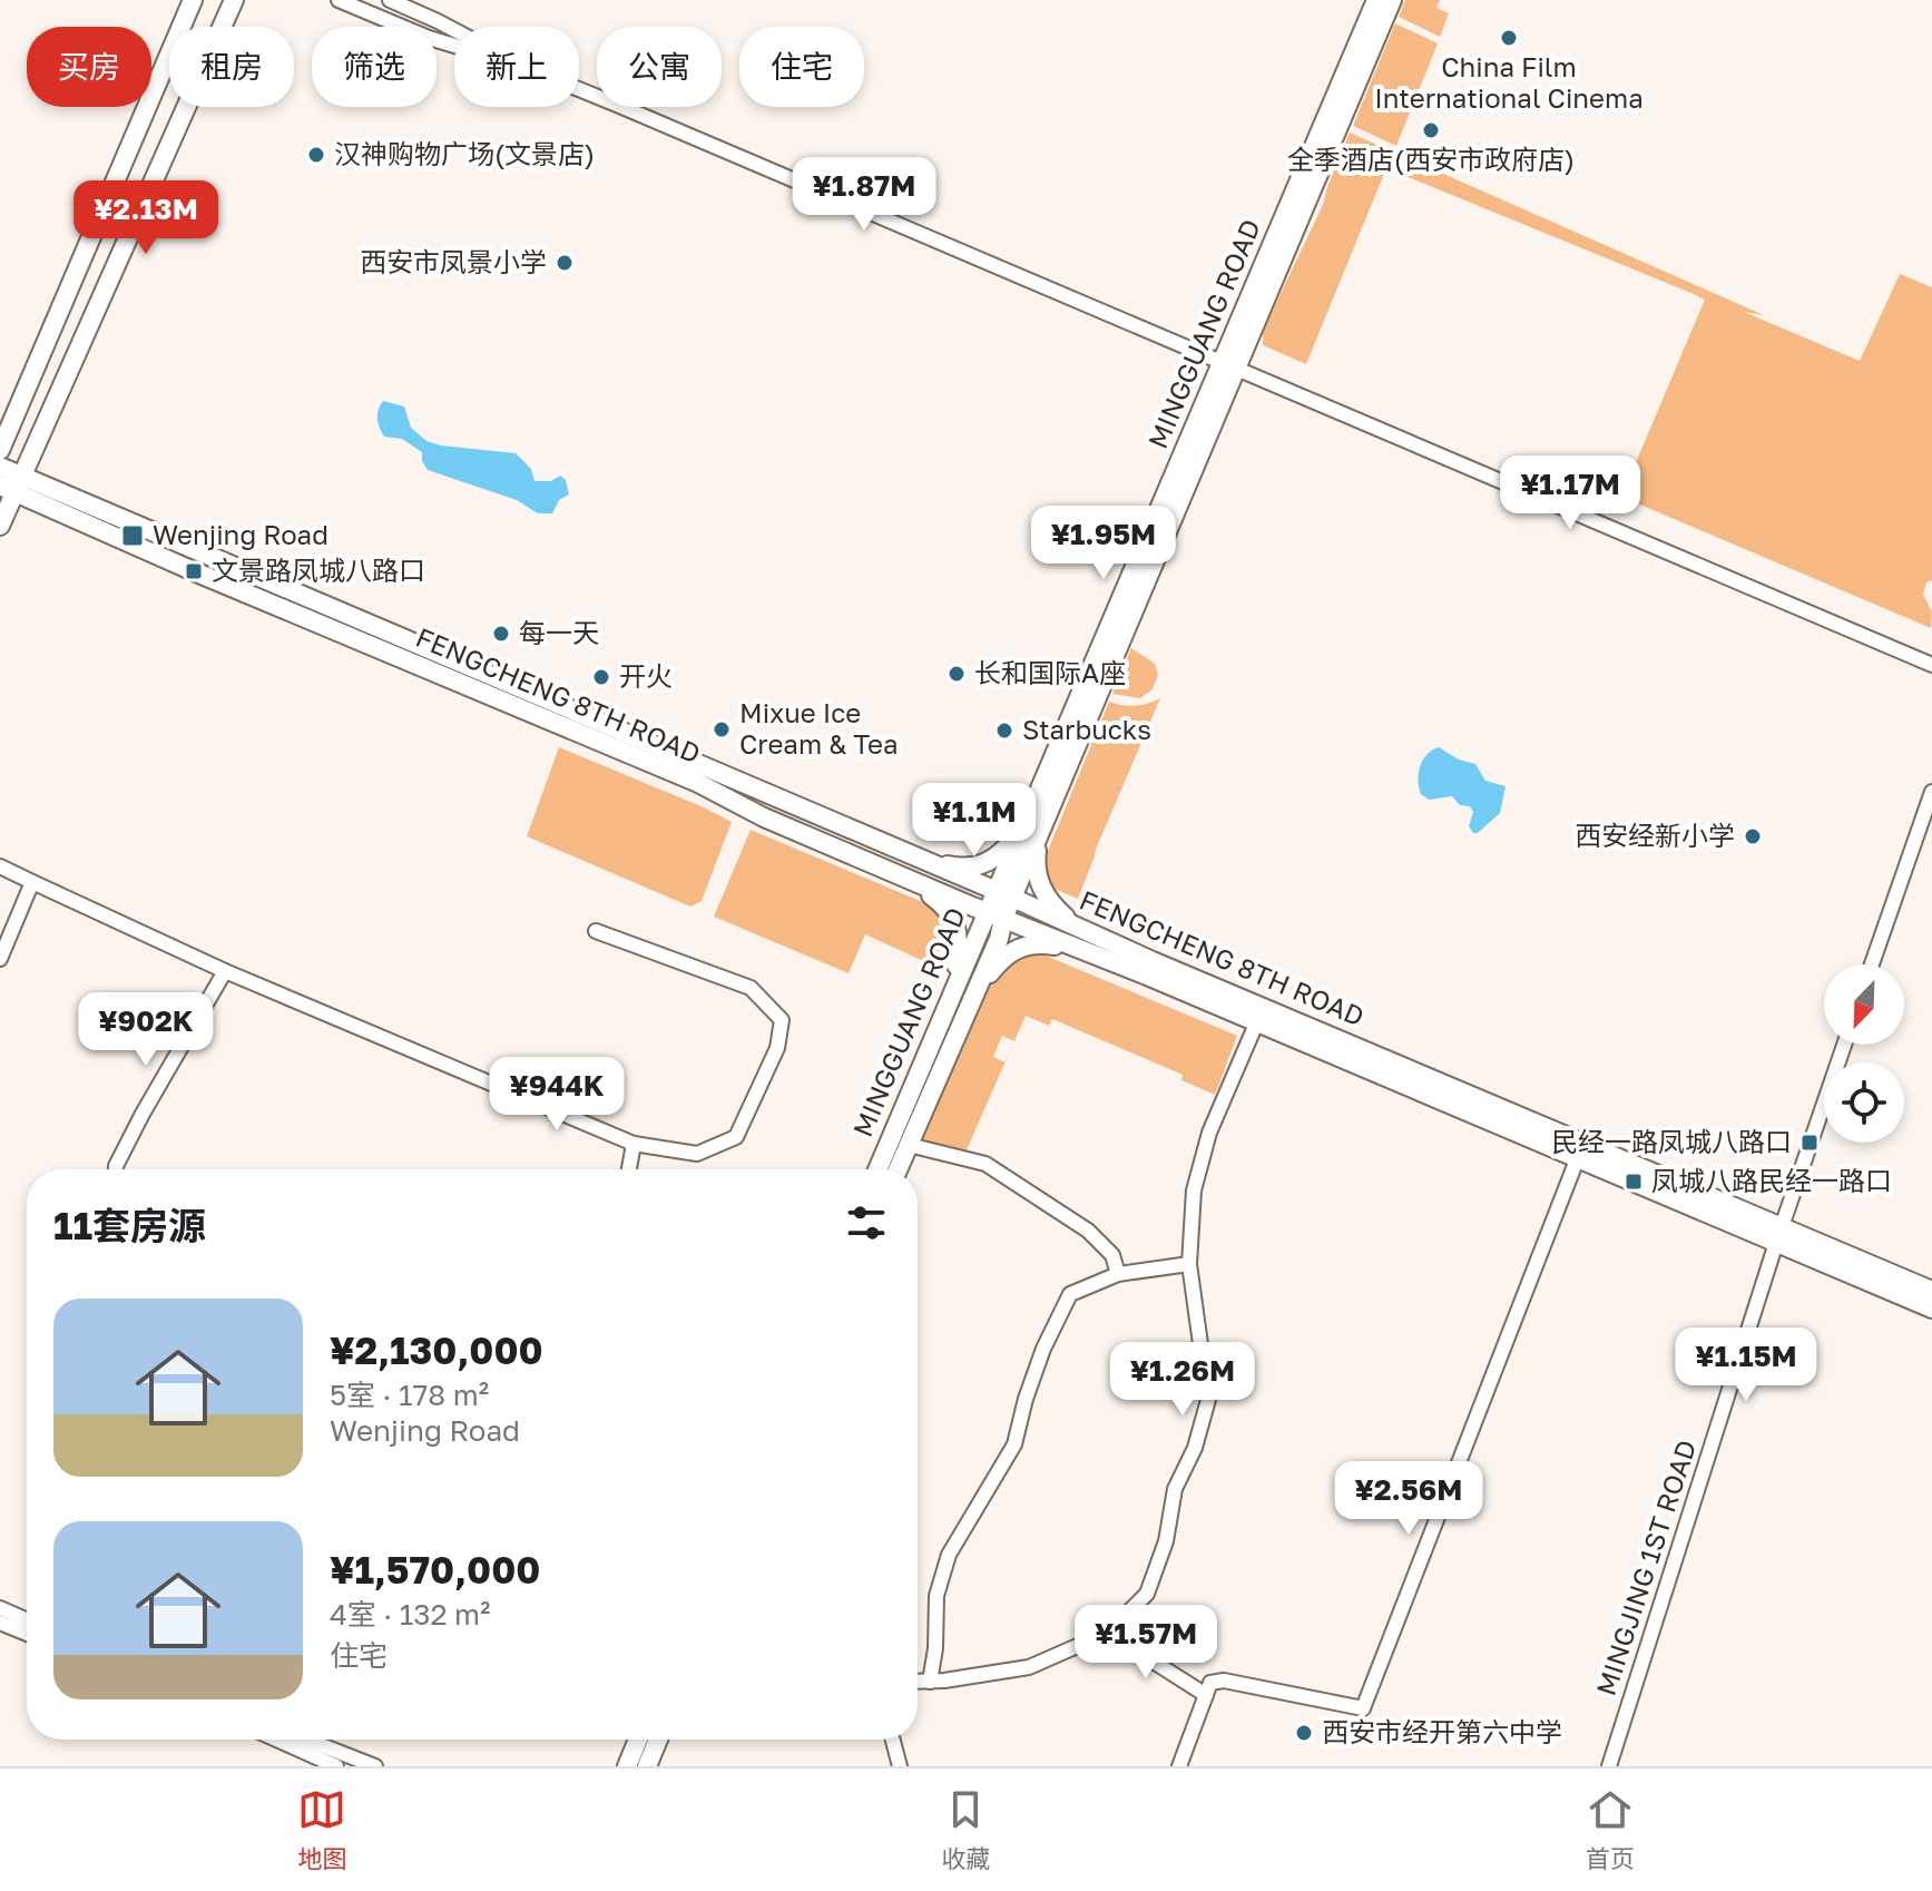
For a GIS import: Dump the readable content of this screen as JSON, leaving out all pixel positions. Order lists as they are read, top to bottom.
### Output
{
  "streets": {
    "main road": ["MINGGUANG ROAD", "FENGCHENG 8TH ROAD"],
    "street": ["MINGJING 1ST ROAD"]
  },
  "crossings": [
    ["MINGGUANG ROAD", "FENGCHENG 8TH ROAD"],
    ["FENGCHENG 8TH ROAD", "MINGJING 1ST ROAD"]
  ],
  "places": {
    "other": [
      "China Film International Cinema",
      "全季酒店(西安市政府店)",
      "汉神购物广场(文景店)",
      "西安市凤景小学",
      "每一天",
      "长和国际A座",
      "开火",
      "Mixue Ice Cream & Tea",
      "Starbucks",
      "西安经新小学",
      "西安市经开第六中学"
    ],
    "transit": [
      "Wenjing Road",
      "文景路凤城八路口",
      "民经一路凤城八路口",
      "凤城八路民经一路口"
    ]
  },
  "north": "bottom left",
  "page": {
    "chip": [
      "买房",
      "租房",
      "筛选",
      "新上",
      "公寓",
      "住宅"
    ],
    "price": [
      "¥1.87M",
      "¥2.13M",
      "¥1.17M",
      "¥1.95M",
      "¥1.1M",
      "¥902K",
      "¥944K",
      "¥1.15M",
      "¥1.26M",
      "¥2.56M",
      "¥1.57M"
    ],
    "heading": "11套房源",
    "list": [
      {
        "name": "¥2,130,000",
        "note": "5室 · 178 m² · Wenjing Road"
      },
      {
        "name": "¥1,570,000",
        "note": "4室 · 132 m² · 住宅"
      }
    ],
    "tabs": ["地图", "收藏", "首页"]
  }
}
